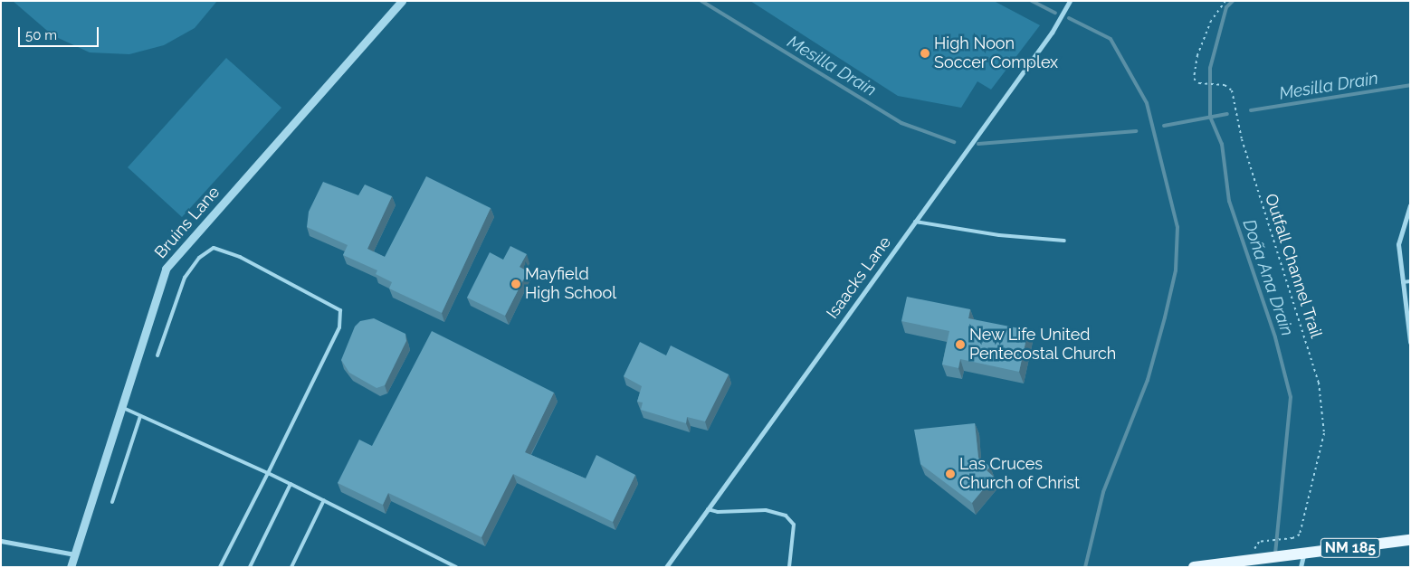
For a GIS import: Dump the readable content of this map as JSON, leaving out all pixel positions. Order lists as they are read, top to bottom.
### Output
{
  "streets": {
    "main road": ["NM 185"],
    "street": ["Bruins Lane", "Isaacks Lane"],
    "path": ["Outfall Channel Trail"]
  },
  "water": ["Mesilla Drain", "Doña Ana Drain"],
  "places": [
    "High Noon Soccer Complex",
    "Mayfield High School",
    "New Life United Pentecostal Church",
    "Las Cruces Church of Christ"
  ],
  "scale_bar": "50 m"
}
